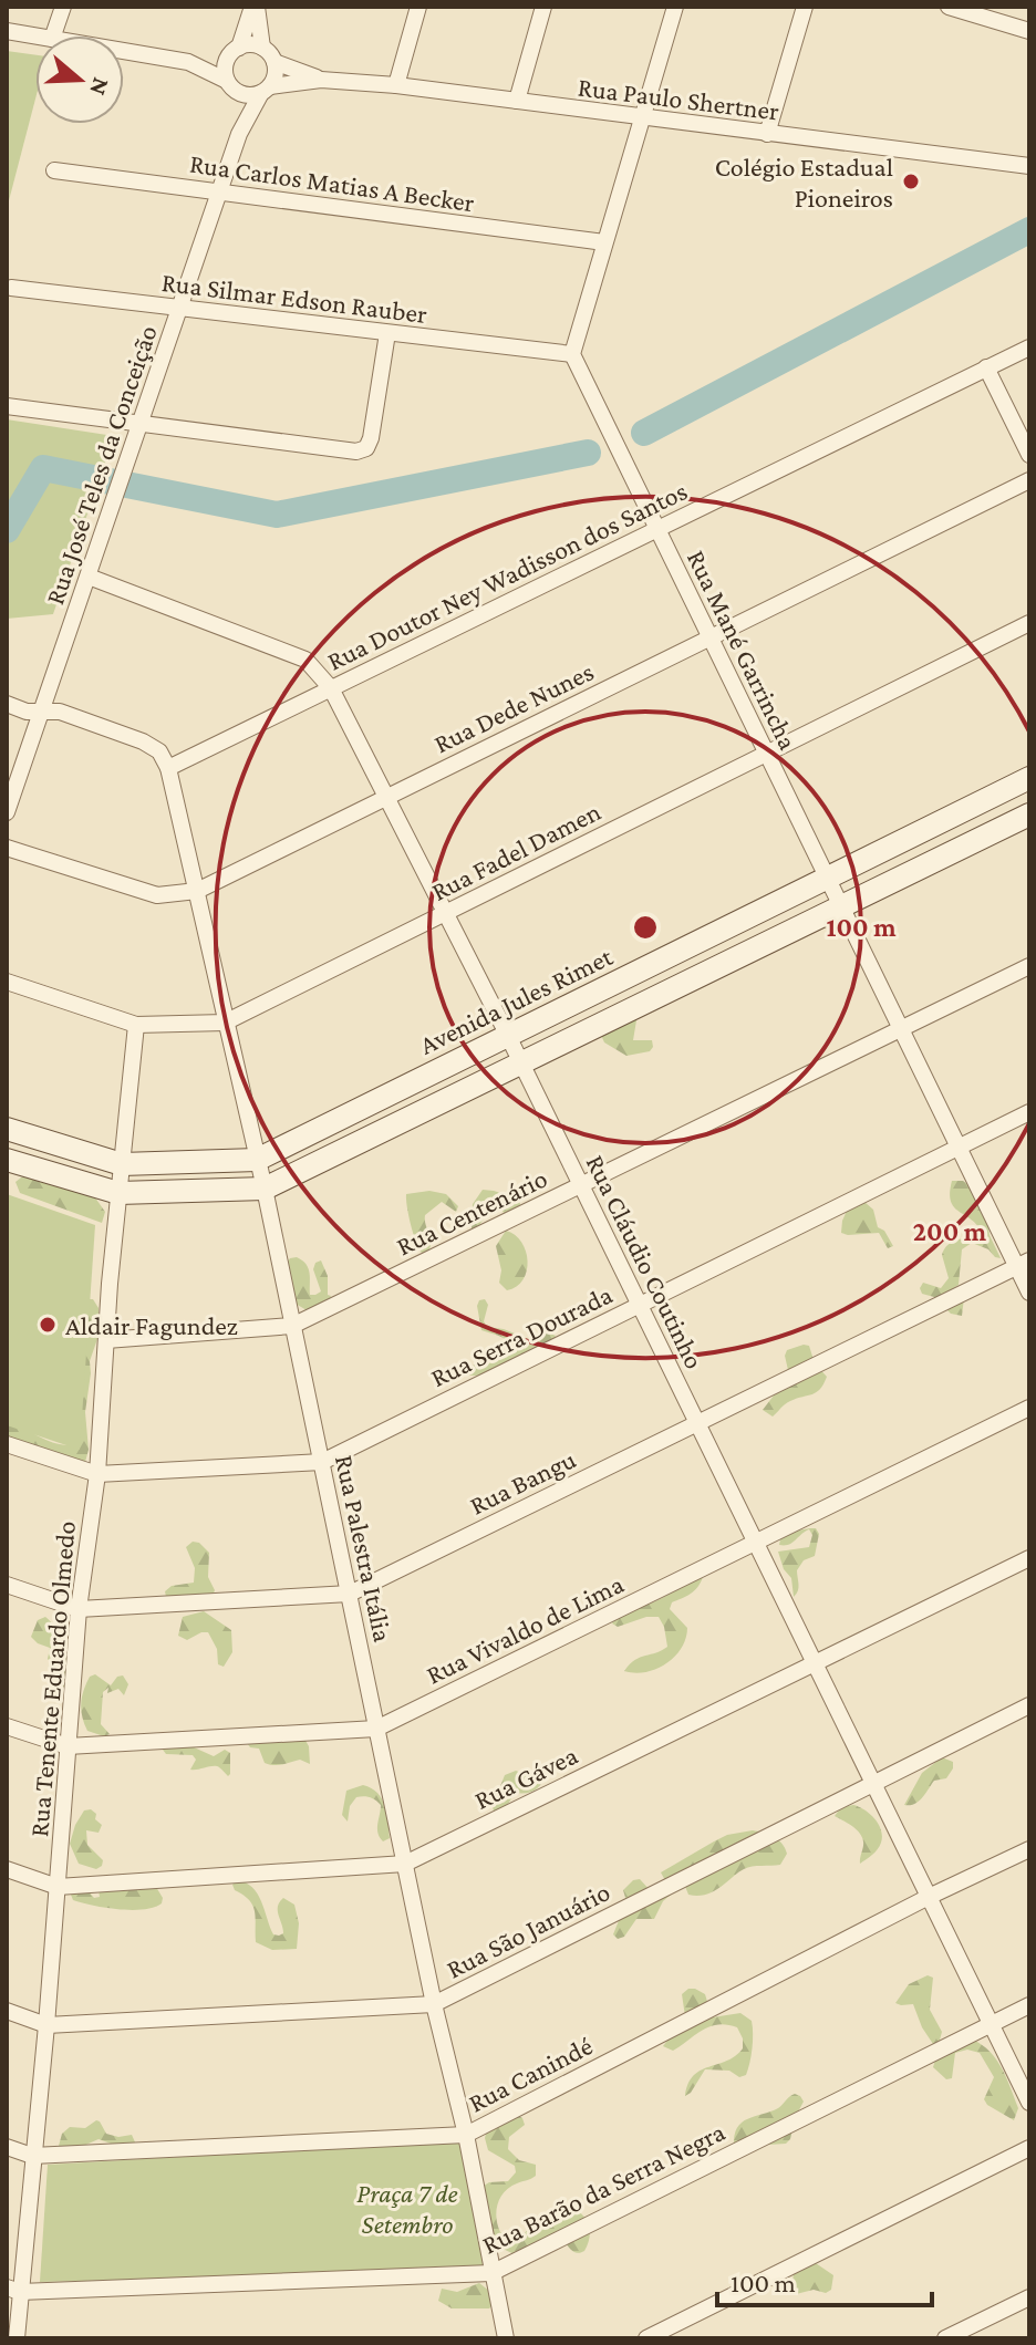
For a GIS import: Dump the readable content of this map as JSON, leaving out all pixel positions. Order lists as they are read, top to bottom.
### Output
{
  "streets": {
    "main road": ["Avenida Jules Rimet"],
    "street": [
      "Rua Paulo Shertner",
      "Rua Carlos Matias A Becker",
      "Rua Silmar Edson Rauber",
      "Rua José Teles da Conceição",
      "Rua Doutor Ney Wadisson dos Santos",
      "Rua Mané Garrincha",
      "Rua Dede Nunes",
      "Rua Fadel Damen",
      "Rua Centenário",
      "Rua Cláudio Coutinho",
      "Rua Serra Dourada",
      "Rua Bangu",
      "Rua Palestra Itália",
      "Rua Vivaldo de Lima",
      "Rua Tenente Eduardo Olmedo",
      "Rua Gávea",
      "Rua São Januário",
      "Rua Canindé",
      "Rua Barão da Serra Negra"
    ]
  },
  "crossings": [
    ["Rua Paulo Shertner", "Rua José Teles da Conceição"],
    ["Rua Carlos Matias A Becker", "Rua José Teles da Conceição"],
    ["Rua Silmar Edson Rauber", "Rua José Teles da Conceição"],
    ["Rua Silmar Edson Rauber", "Rua Mané Garrincha"],
    ["Rua José Teles da Conceição", "Rua Cláudio Coutinho"],
    ["Rua Doutor Ney Wadisson dos Santos", "Rua Mané Garrincha"],
    ["Rua Doutor Ney Wadisson dos Santos", "Rua Cláudio Coutinho"],
    ["Rua Doutor Ney Wadisson dos Santos", "Rua Palestra Itália"],
    ["Rua Mané Garrincha", "Rua Dede Nunes"],
    ["Rua Mané Garrincha", "Rua Fadel Damen"],
    ["Rua Mané Garrincha", "Avenida Jules Rimet"],
    ["Rua Mané Garrincha", "Rua Centenário"],
    ["Rua Mané Garrincha", "Rua Serra Dourada"],
    ["Rua Mané Garrincha", "Rua Bangu"],
    ["Rua Dede Nunes", "Rua Cláudio Coutinho"],
    ["Rua Dede Nunes", "Rua Palestra Itália"],
    ["Rua Fadel Damen", "Rua Cláudio Coutinho"],
    ["Rua Fadel Damen", "Rua Palestra Itália"],
    ["Rua Fadel Damen", "Rua Tenente Eduardo Olmedo"],
    ["Avenida Jules Rimet", "Rua Cláudio Coutinho"],
    ["Avenida Jules Rimet", "Rua Palestra Itália"],
    ["Avenida Jules Rimet", "Rua Tenente Eduardo Olmedo"],
    ["Rua Centenário", "Rua Cláudio Coutinho"],
    ["Rua Centenário", "Rua Palestra Itália"],
    ["Rua Centenário", "Rua Tenente Eduardo Olmedo"],
    ["Rua Cláudio Coutinho", "Rua Serra Dourada"],
    ["Rua Cláudio Coutinho", "Rua Bangu"],
    ["Rua Cláudio Coutinho", "Rua Vivaldo de Lima"],
    ["Rua Cláudio Coutinho", "Rua Gávea"],
    ["Rua Cláudio Coutinho", "Rua São Januário"],
    ["Rua Cláudio Coutinho", "Rua Canindé"],
    ["Rua Cláudio Coutinho", "Rua Barão da Serra Negra"],
    ["Rua Serra Dourada", "Rua Palestra Itália"],
    ["Rua Serra Dourada", "Rua Tenente Eduardo Olmedo"],
    ["Rua Bangu", "Rua Palestra Itália"],
    ["Rua Bangu", "Rua Tenente Eduardo Olmedo"],
    ["Rua Palestra Itália", "Rua Vivaldo de Lima"],
    ["Rua Palestra Itália", "Rua Gávea"],
    ["Rua Palestra Itália", "Rua São Januário"],
    ["Rua Palestra Itália", "Rua Canindé"],
    ["Rua Palestra Itália", "Rua Barão da Serra Negra"],
    ["Rua Vivaldo de Lima", "Rua Tenente Eduardo Olmedo"],
    ["Rua Tenente Eduardo Olmedo", "Rua Gávea"],
    ["Rua Tenente Eduardo Olmedo", "Rua São Januário"],
    ["Rua Tenente Eduardo Olmedo", "Rua Canindé"],
    ["Rua Tenente Eduardo Olmedo", "Rua Barão da Serra Negra"]
  ],
  "parks": ["Praça 7 de Setembro"],
  "places": ["Colégio Estadual Pioneiros", "Aldair Fagundez"],
  "scale_bar": "100 m",
  "north": "right",
  "rings": ["100 m", "200 m"]
}
